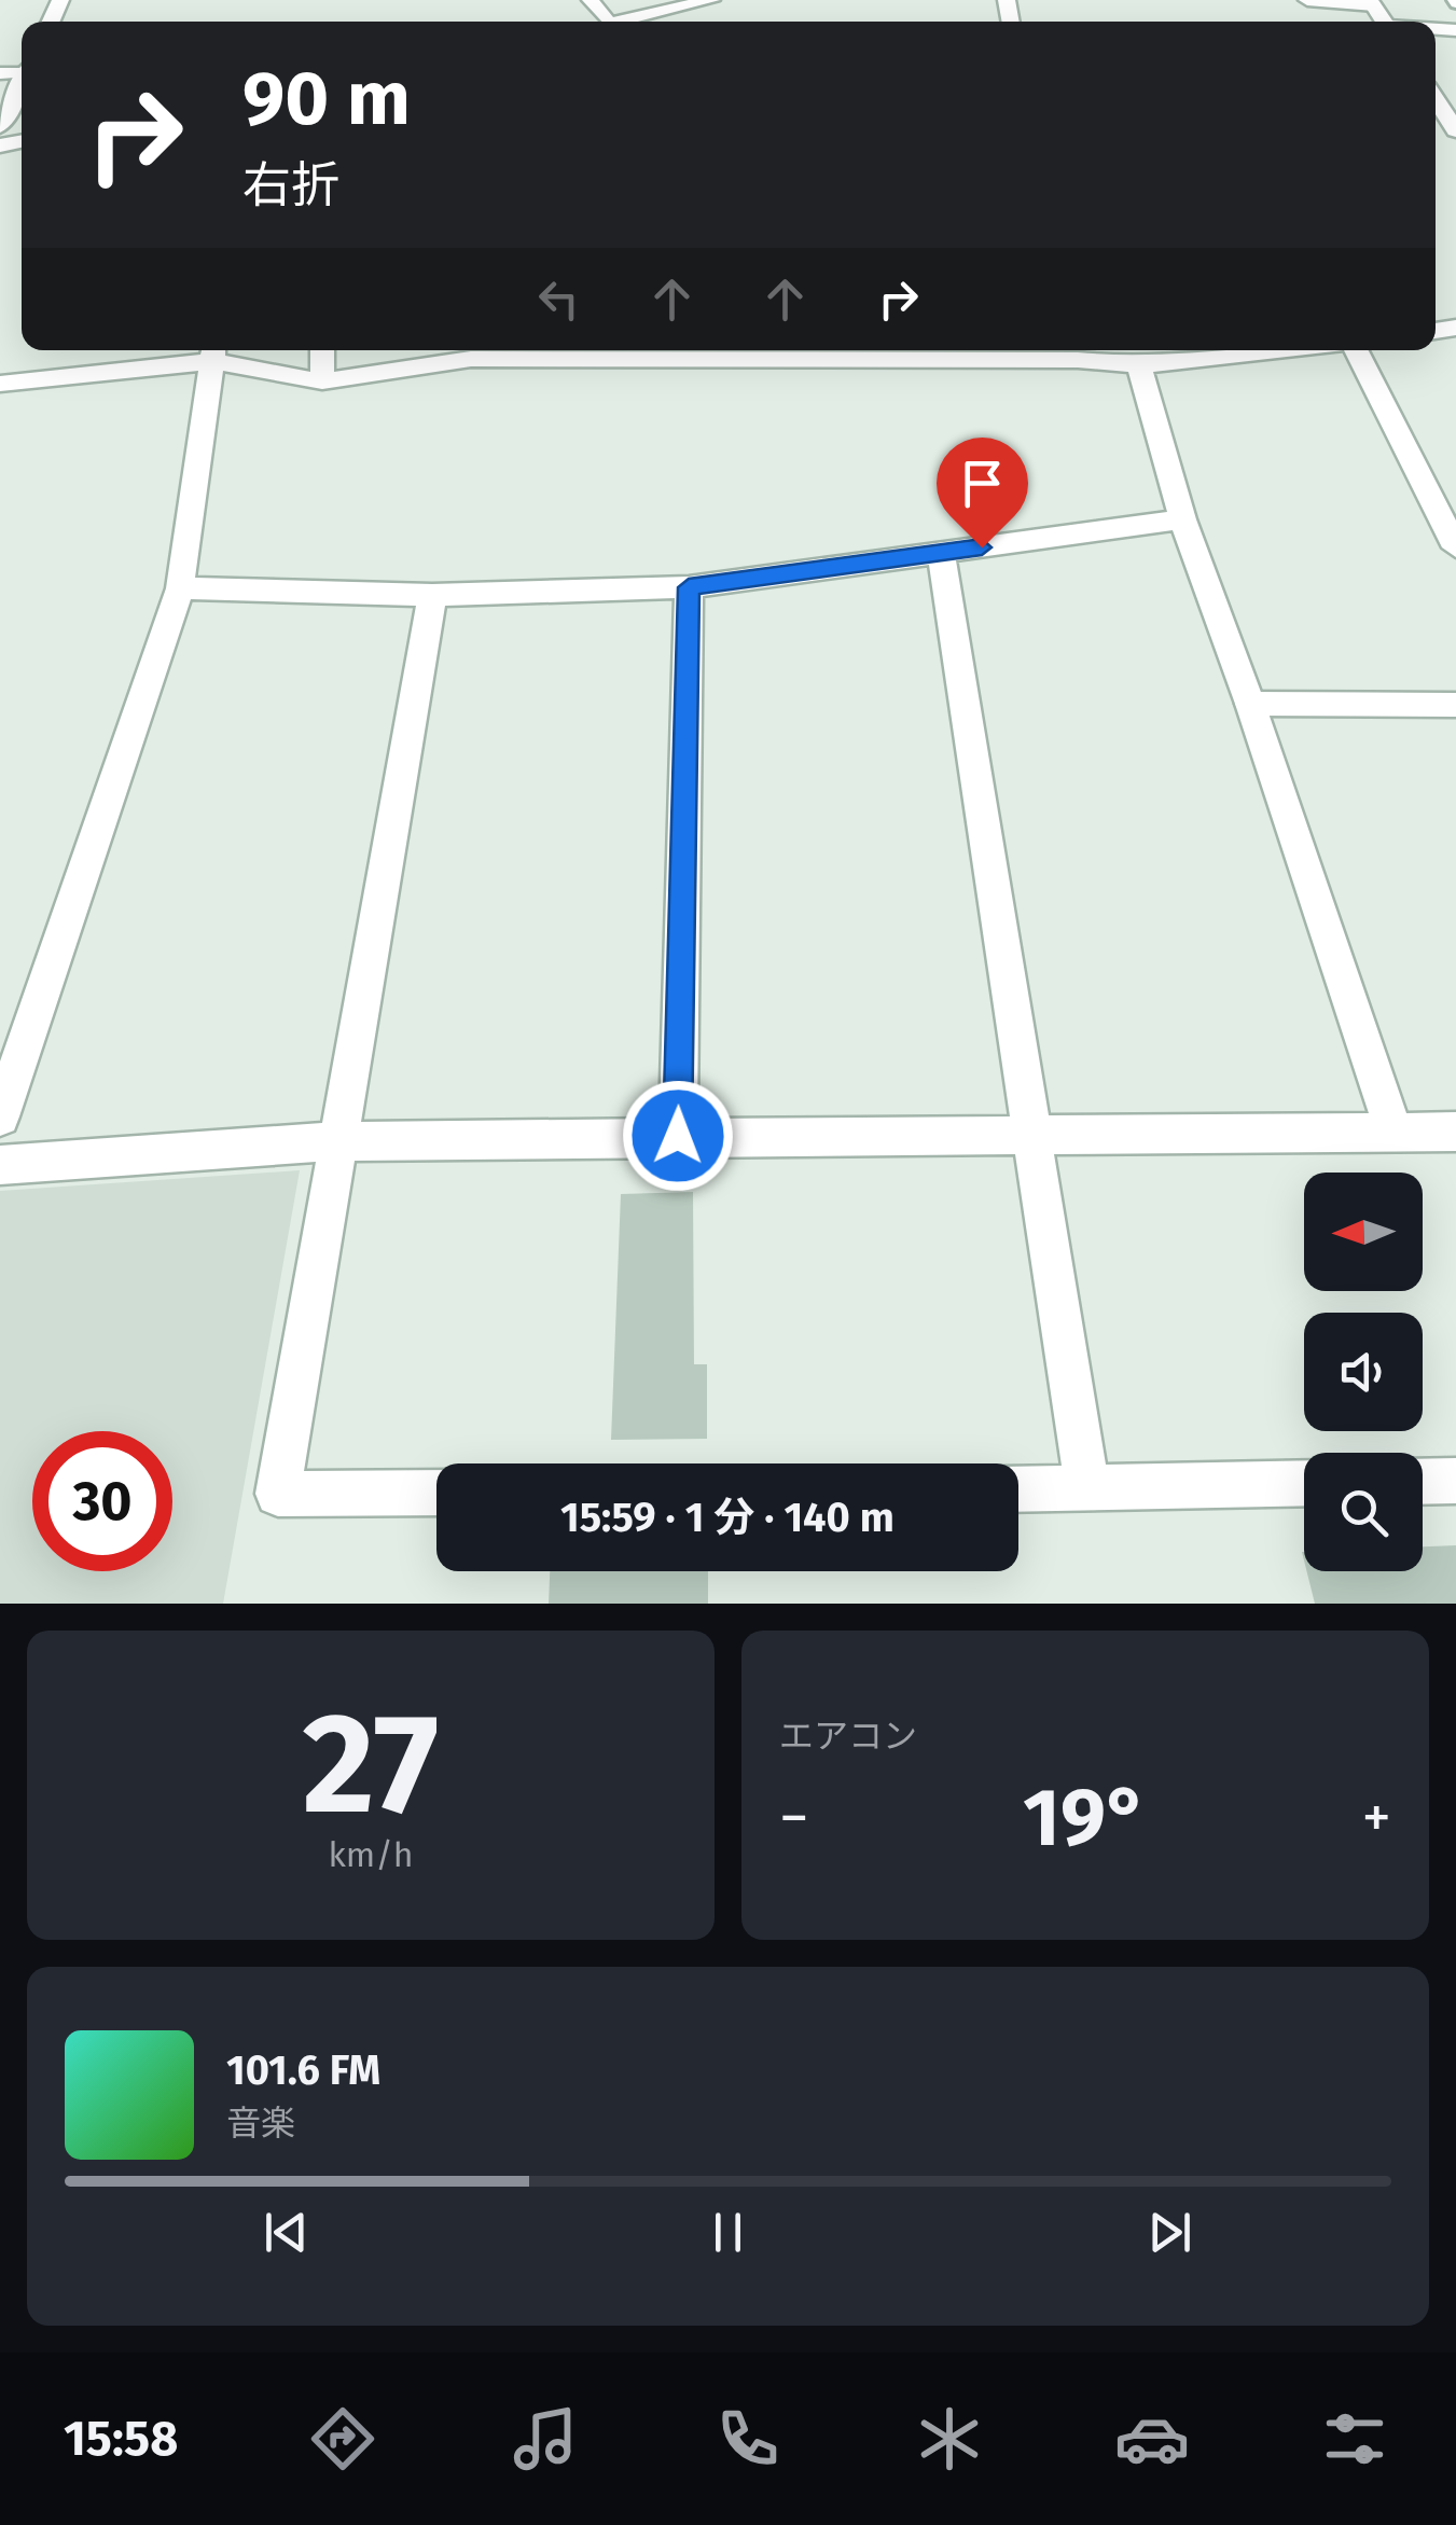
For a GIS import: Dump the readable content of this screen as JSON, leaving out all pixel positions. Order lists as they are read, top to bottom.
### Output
{
  "north": "left",
  "page": {
    "turn": ["90 m", "右折"],
    "limit": "30",
    "trip": "15:59 · 1 分 · 140 m",
    "tile": [
      ["27", "km/h"],
      "エアコン"
    ],
    "heat": ["−", "19°", "+"],
    "song": ["101.6 FM", "音楽"],
    "tabs": "15:58"
  }
}
